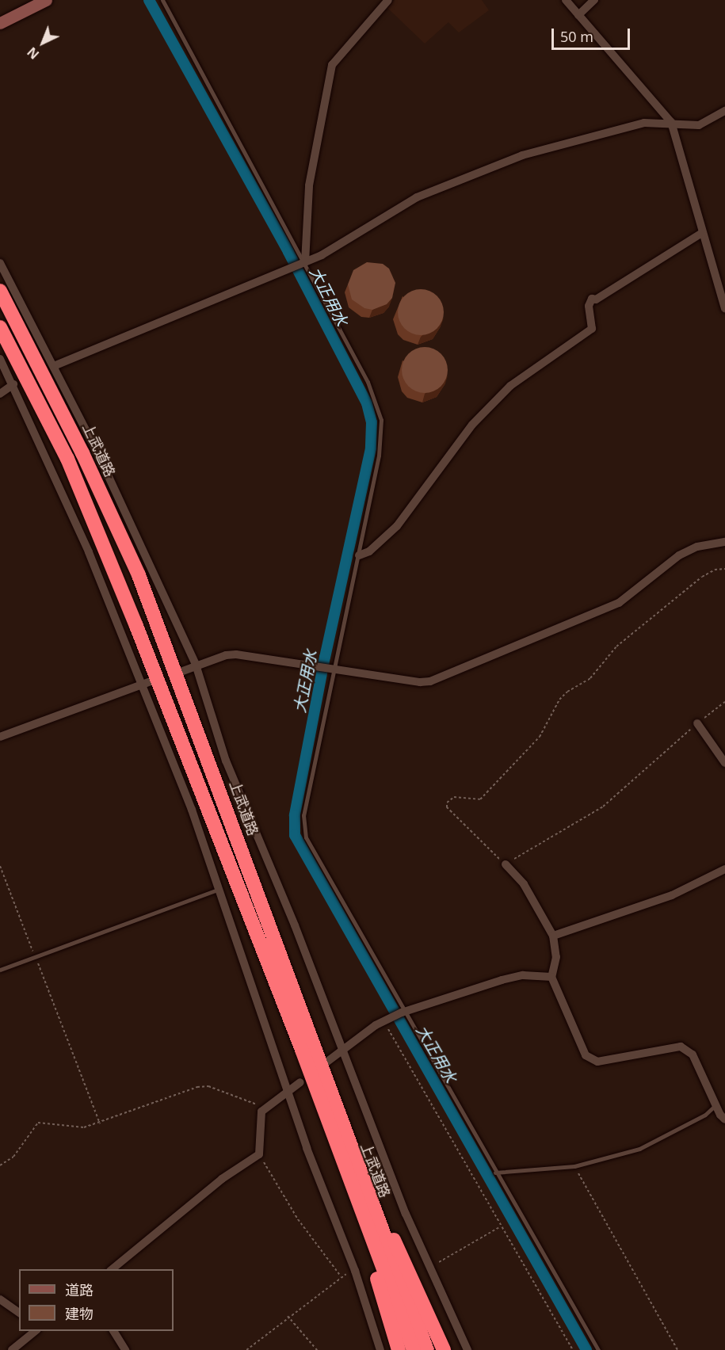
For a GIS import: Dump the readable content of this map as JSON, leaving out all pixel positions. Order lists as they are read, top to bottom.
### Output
{
  "streets": {
    "highway": ["上武道路"]
  },
  "water": ["大正用水"],
  "legend": ["道路", "建物"],
  "scale_bar": "50 m",
  "north": "bottom left"
}
